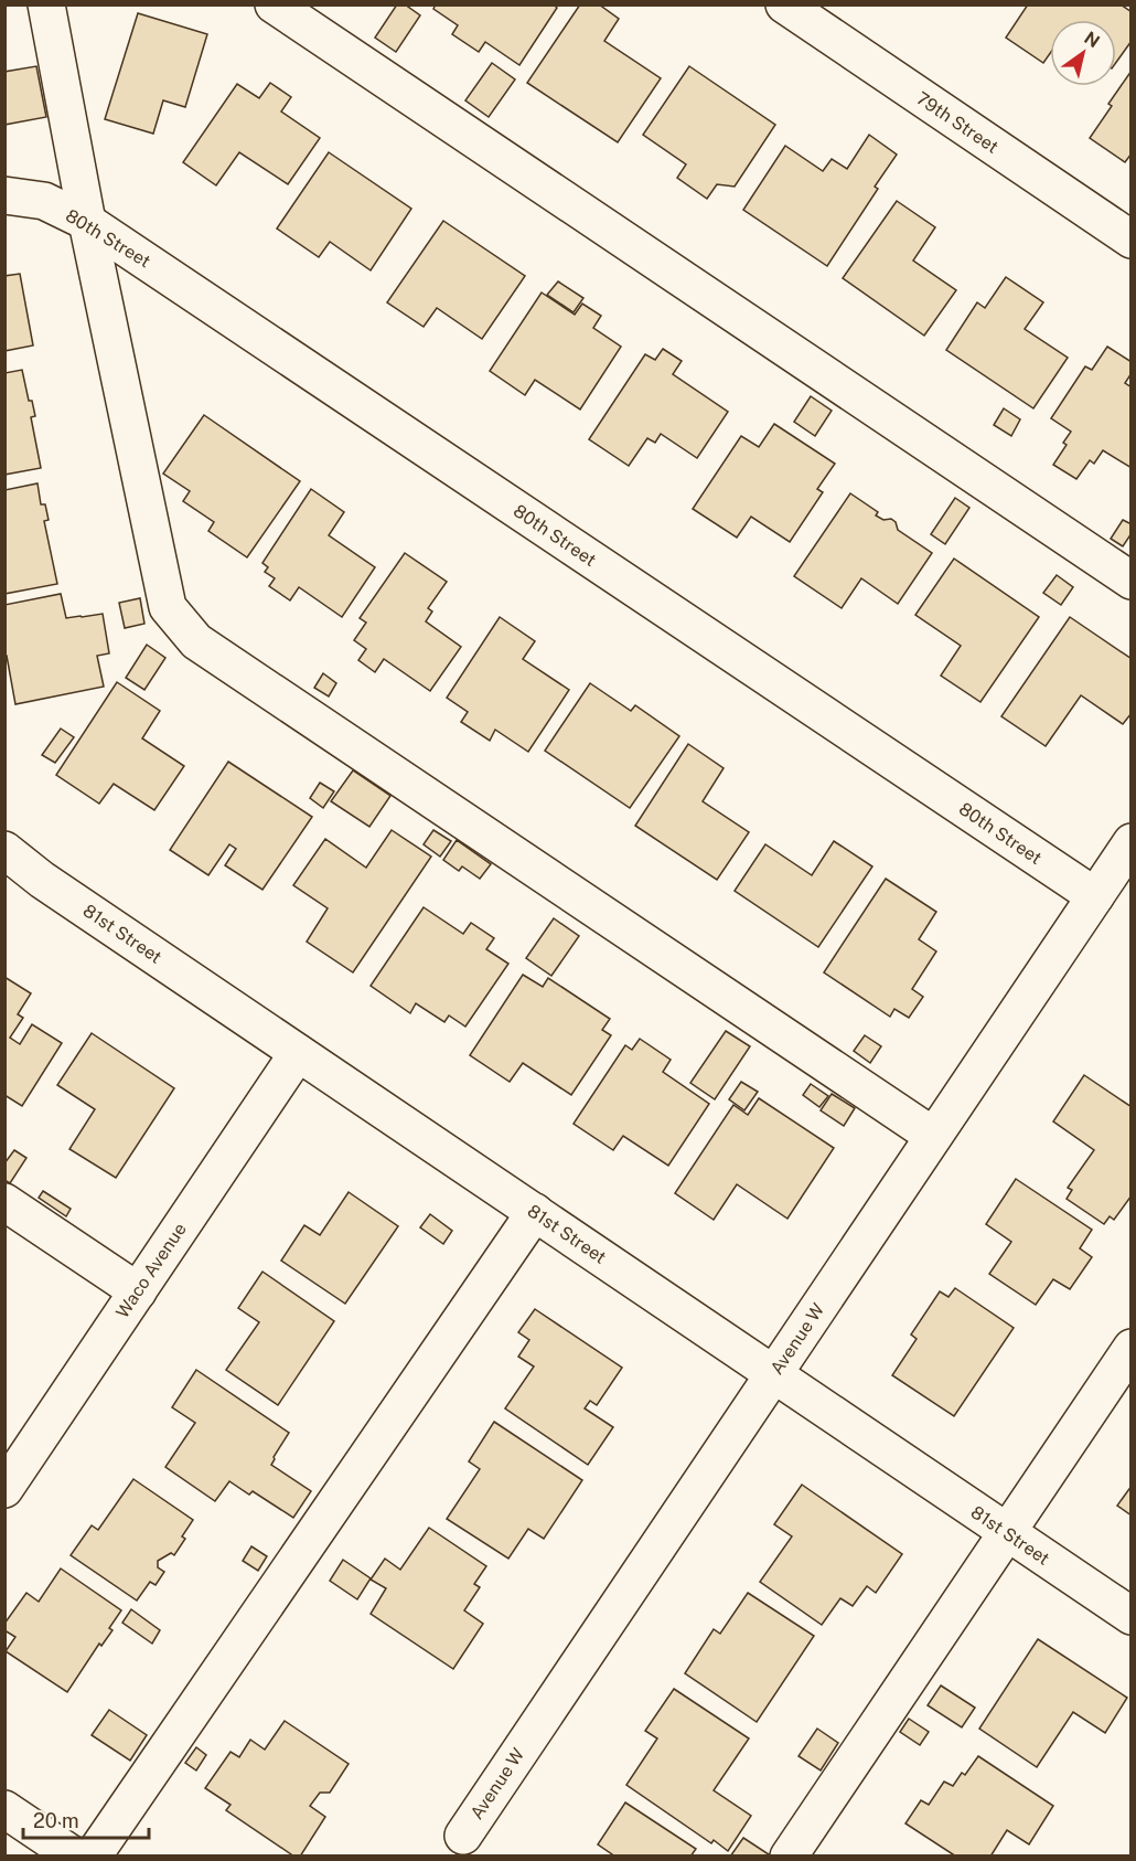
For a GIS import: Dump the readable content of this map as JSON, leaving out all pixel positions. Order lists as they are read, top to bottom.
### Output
{
  "streets": {
    "street": [
      "79th Street",
      "80th Street",
      "81st Street",
      "Waco Avenue",
      "Avenue W"
    ]
  },
  "crossings": [
    ["80th Street", "Avenue W"],
    ["81st Street", "Waco Avenue"],
    ["81st Street", "Avenue W"]
  ],
  "scale_bar": "20 m",
  "north": "top right"
}
